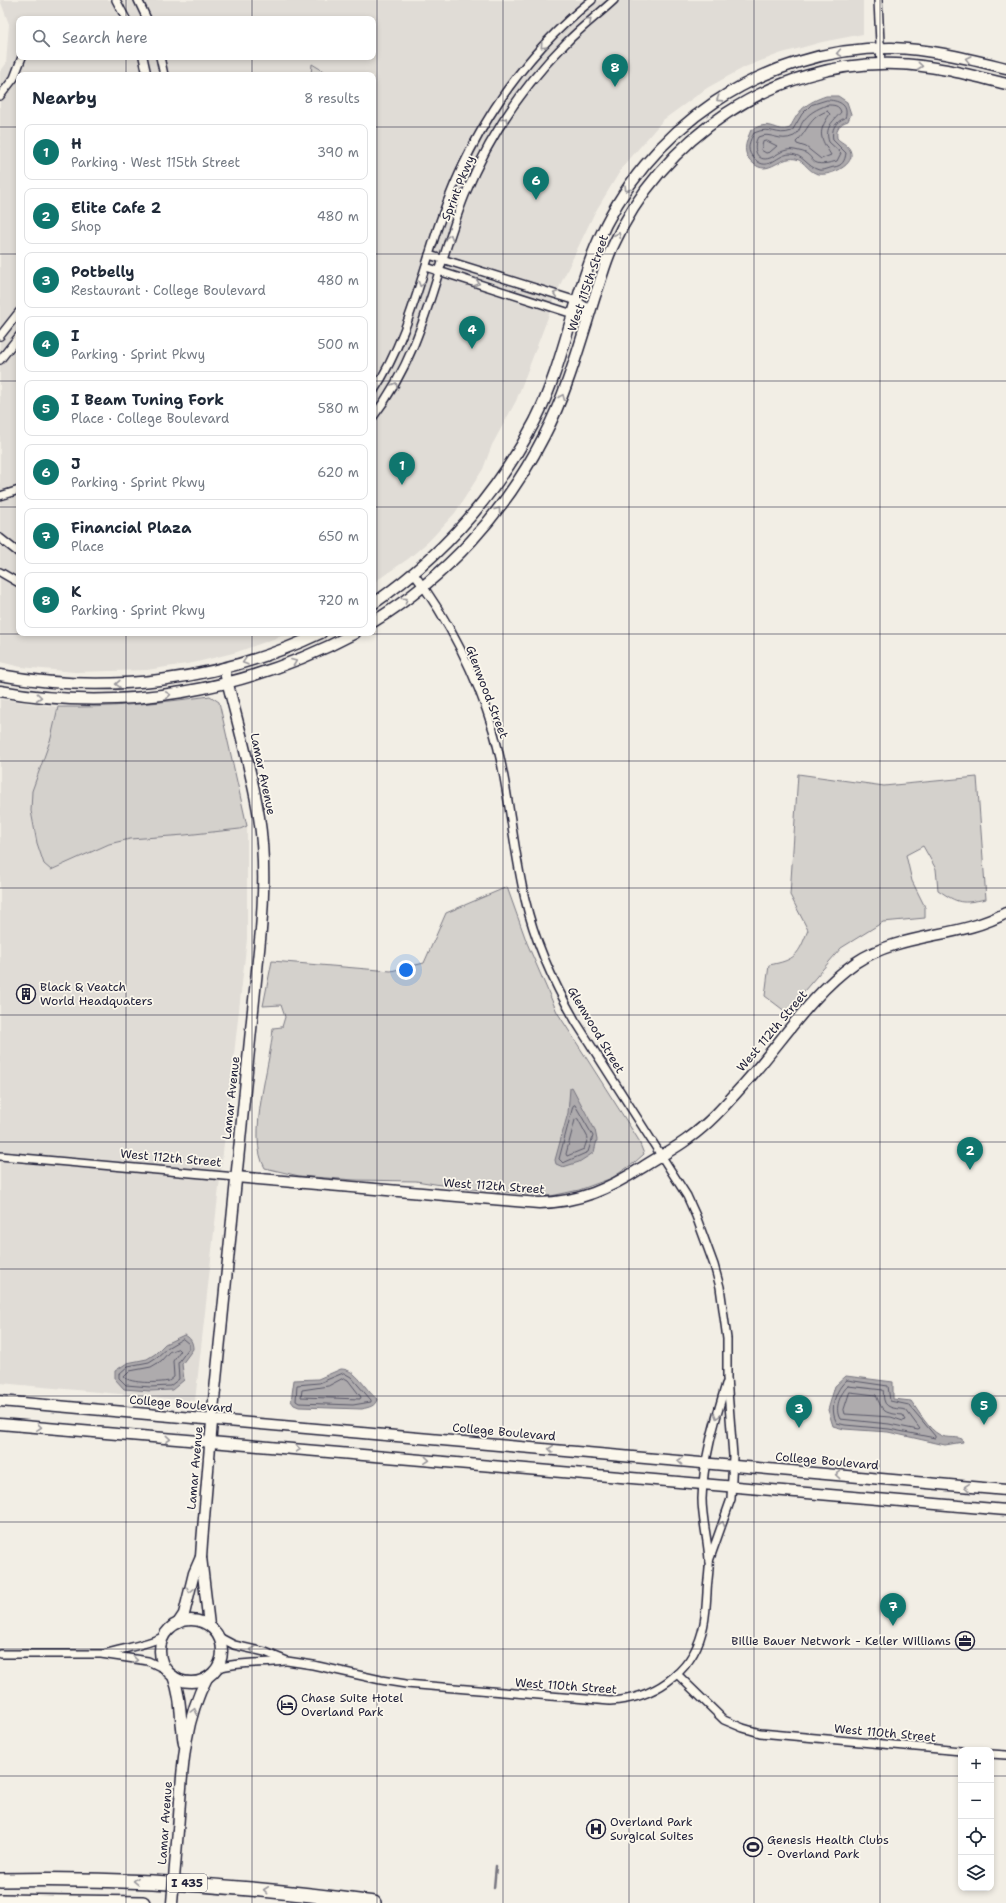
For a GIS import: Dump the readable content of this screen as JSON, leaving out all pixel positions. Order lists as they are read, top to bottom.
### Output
{
  "streets": {
    "highway": ["I 435"],
    "street": [
      "Sprint Pkwy",
      "West 115th Street",
      "Glenwood Street",
      "Lamar Avenue",
      "West 112th Street",
      "College Boulevard",
      "West 110th Street"
    ]
  },
  "crossings": [
    ["West 115th Street", "Glenwood Street"],
    ["Glenwood Street", "West 112th Street"],
    ["Glenwood Street", "College Boulevard"],
    ["Glenwood Street", "West 110th Street"],
    ["Lamar Avenue", "West 112th Street"],
    ["Lamar Avenue", "College Boulevard"],
    ["Lamar Avenue", "West 110th Street"]
  ],
  "places": {
    "building": ["Black & Veatch World Headquaters"],
    "office": ["Billie Bauer Network - Keller Williams"],
    "hotel": ["Chase Suite Hotel Overland Park"],
    "hospital": ["Overland Park Surgical Suites"],
    "sports": ["Genesis Health Clubs - Overland Park"]
  },
  "page": {
    "search": "Search here",
    "pins": [
      "8",
      "6",
      "4",
      "1",
      "2",
      "5",
      "3",
      "7"
    ],
    "heading": ["Nearby", "8 results"],
    "list": [
      {
        "mark": "1",
        "name": "H",
        "note": "Parking · West 115th Street",
        "value": "390 m"
      },
      {
        "mark": "2",
        "name": "Elite Cafe 2",
        "note": "Shop",
        "value": "480 m"
      },
      {
        "mark": "3",
        "name": "Potbelly",
        "note": "Restaurant · College Boulevard",
        "value": "480 m"
      },
      {
        "mark": "4",
        "name": "I",
        "note": "Parking · Sprint Pkwy",
        "value": "500 m"
      },
      {
        "mark": "5",
        "name": "I Beam Tuning Fork",
        "note": "Place · College Boulevard",
        "value": "580 m"
      },
      {
        "mark": "6",
        "name": "J",
        "note": "Parking · Sprint Pkwy",
        "value": "620 m"
      },
      {
        "mark": "7",
        "name": "Financial Plaza",
        "note": "Place",
        "value": "650 m"
      },
      {
        "mark": "8",
        "name": "K",
        "note": "Parking · Sprint Pkwy",
        "value": "720 m"
      }
    ],
    "map_buttons": ["+", "−"]
  }
}
